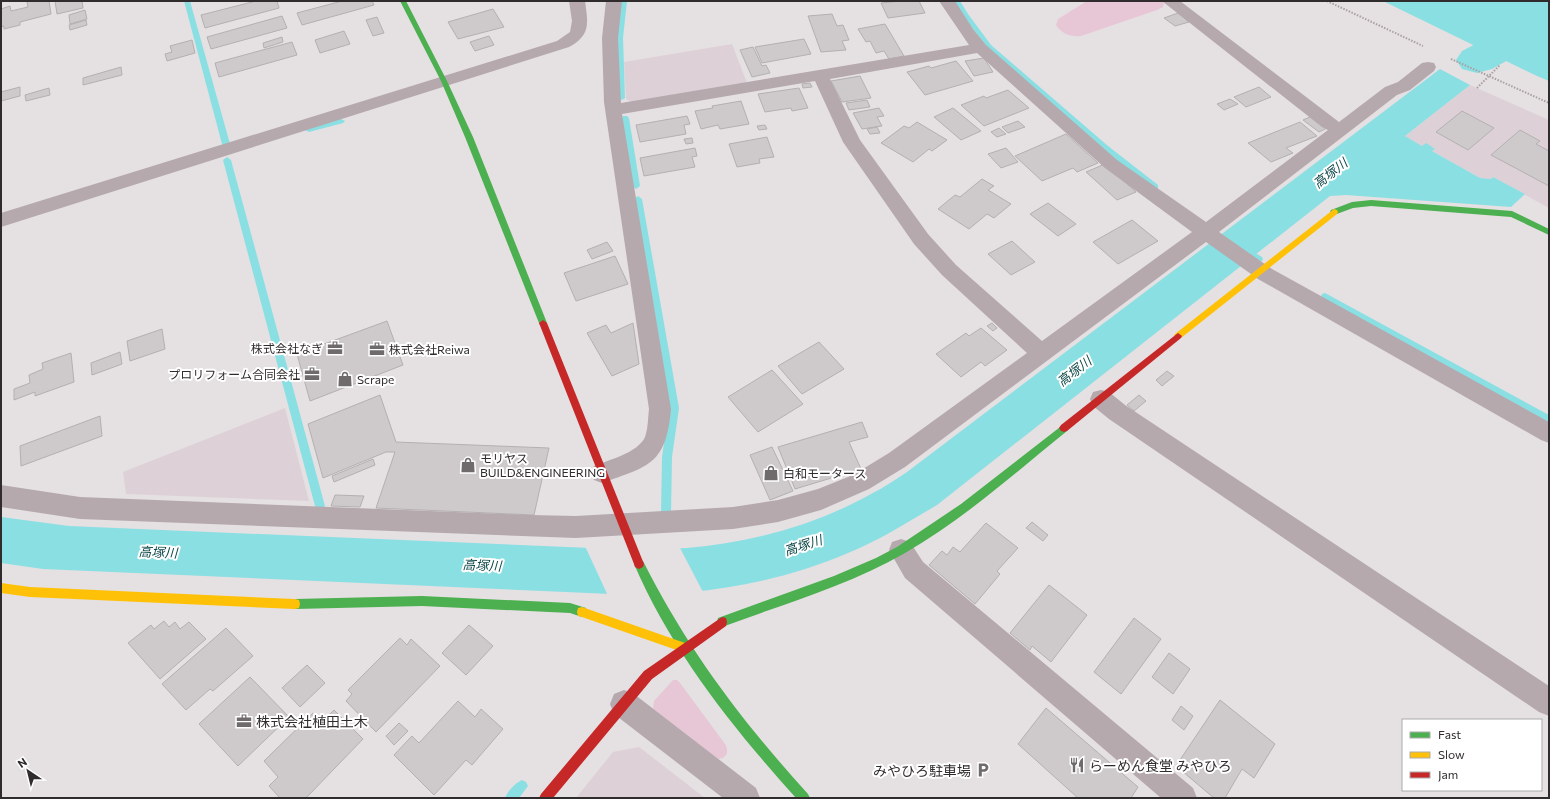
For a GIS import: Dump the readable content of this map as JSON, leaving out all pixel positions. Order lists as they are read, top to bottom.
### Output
{
  "water": ["高塚川"],
  "places": {
    "office": [
      "株式会社なぎ",
      "株式会社Reiwa",
      "プロリフォーム合同会社",
      "株式会社植田土木"
    ],
    "shop": ["Scrape", "モリヤス BUILD&ENGINEERING", "白和モータース"],
    "restaurant": ["らーめん食堂 みやひろ"],
    "parking": ["みやひろ駐車場"]
  },
  "legend": ["Fast", "Slow", "Jam"],
  "north": "top left"
}
